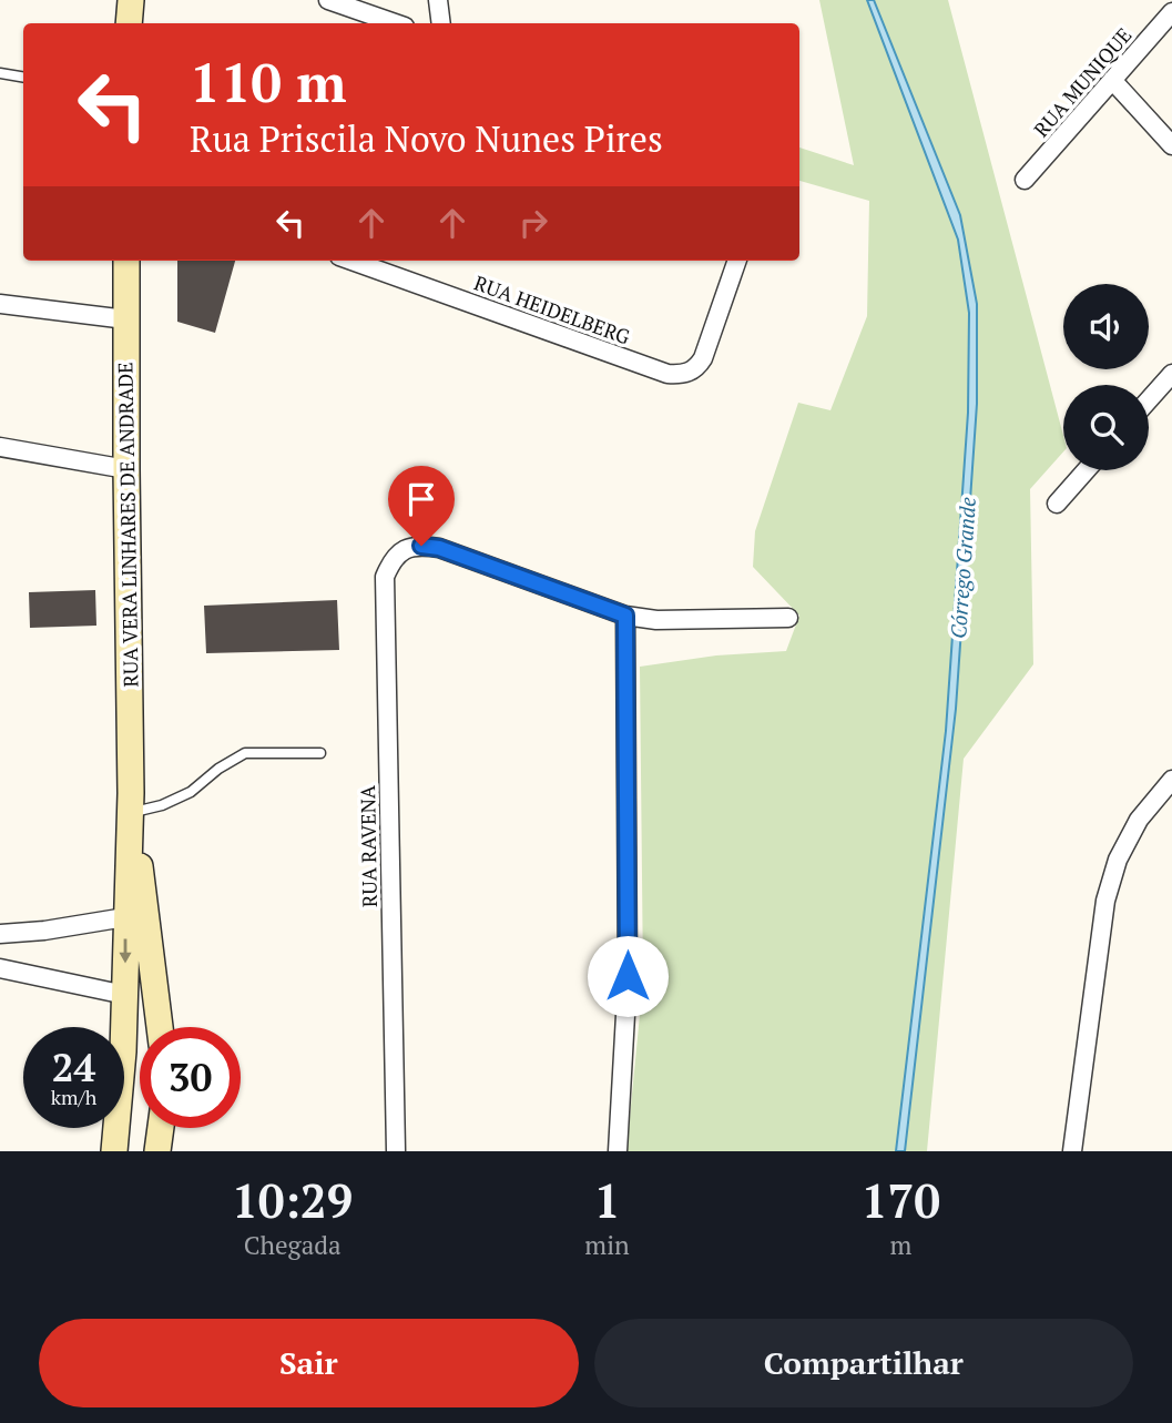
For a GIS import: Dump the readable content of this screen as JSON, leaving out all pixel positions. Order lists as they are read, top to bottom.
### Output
{
  "streets": {
    "main road": ["RUA VERA LINHARES DE ANDRADE"],
    "street": ["RUA MUNIQUE", "RUA HEIDELBERG", "RUA RAVENA"]
  },
  "water": ["Córrego Grande"],
  "page": {
    "turn": ["110 m", "Rua Priscila Novo Nunes Pires"],
    "speed": "24 km/h",
    "limit": "30",
    "eta": [
      "10:29",
      "Chegada",
      "1",
      "min",
      "170",
      "m"
    ],
    "buttons": ["Sair", "Compartilhar"]
  }
}
